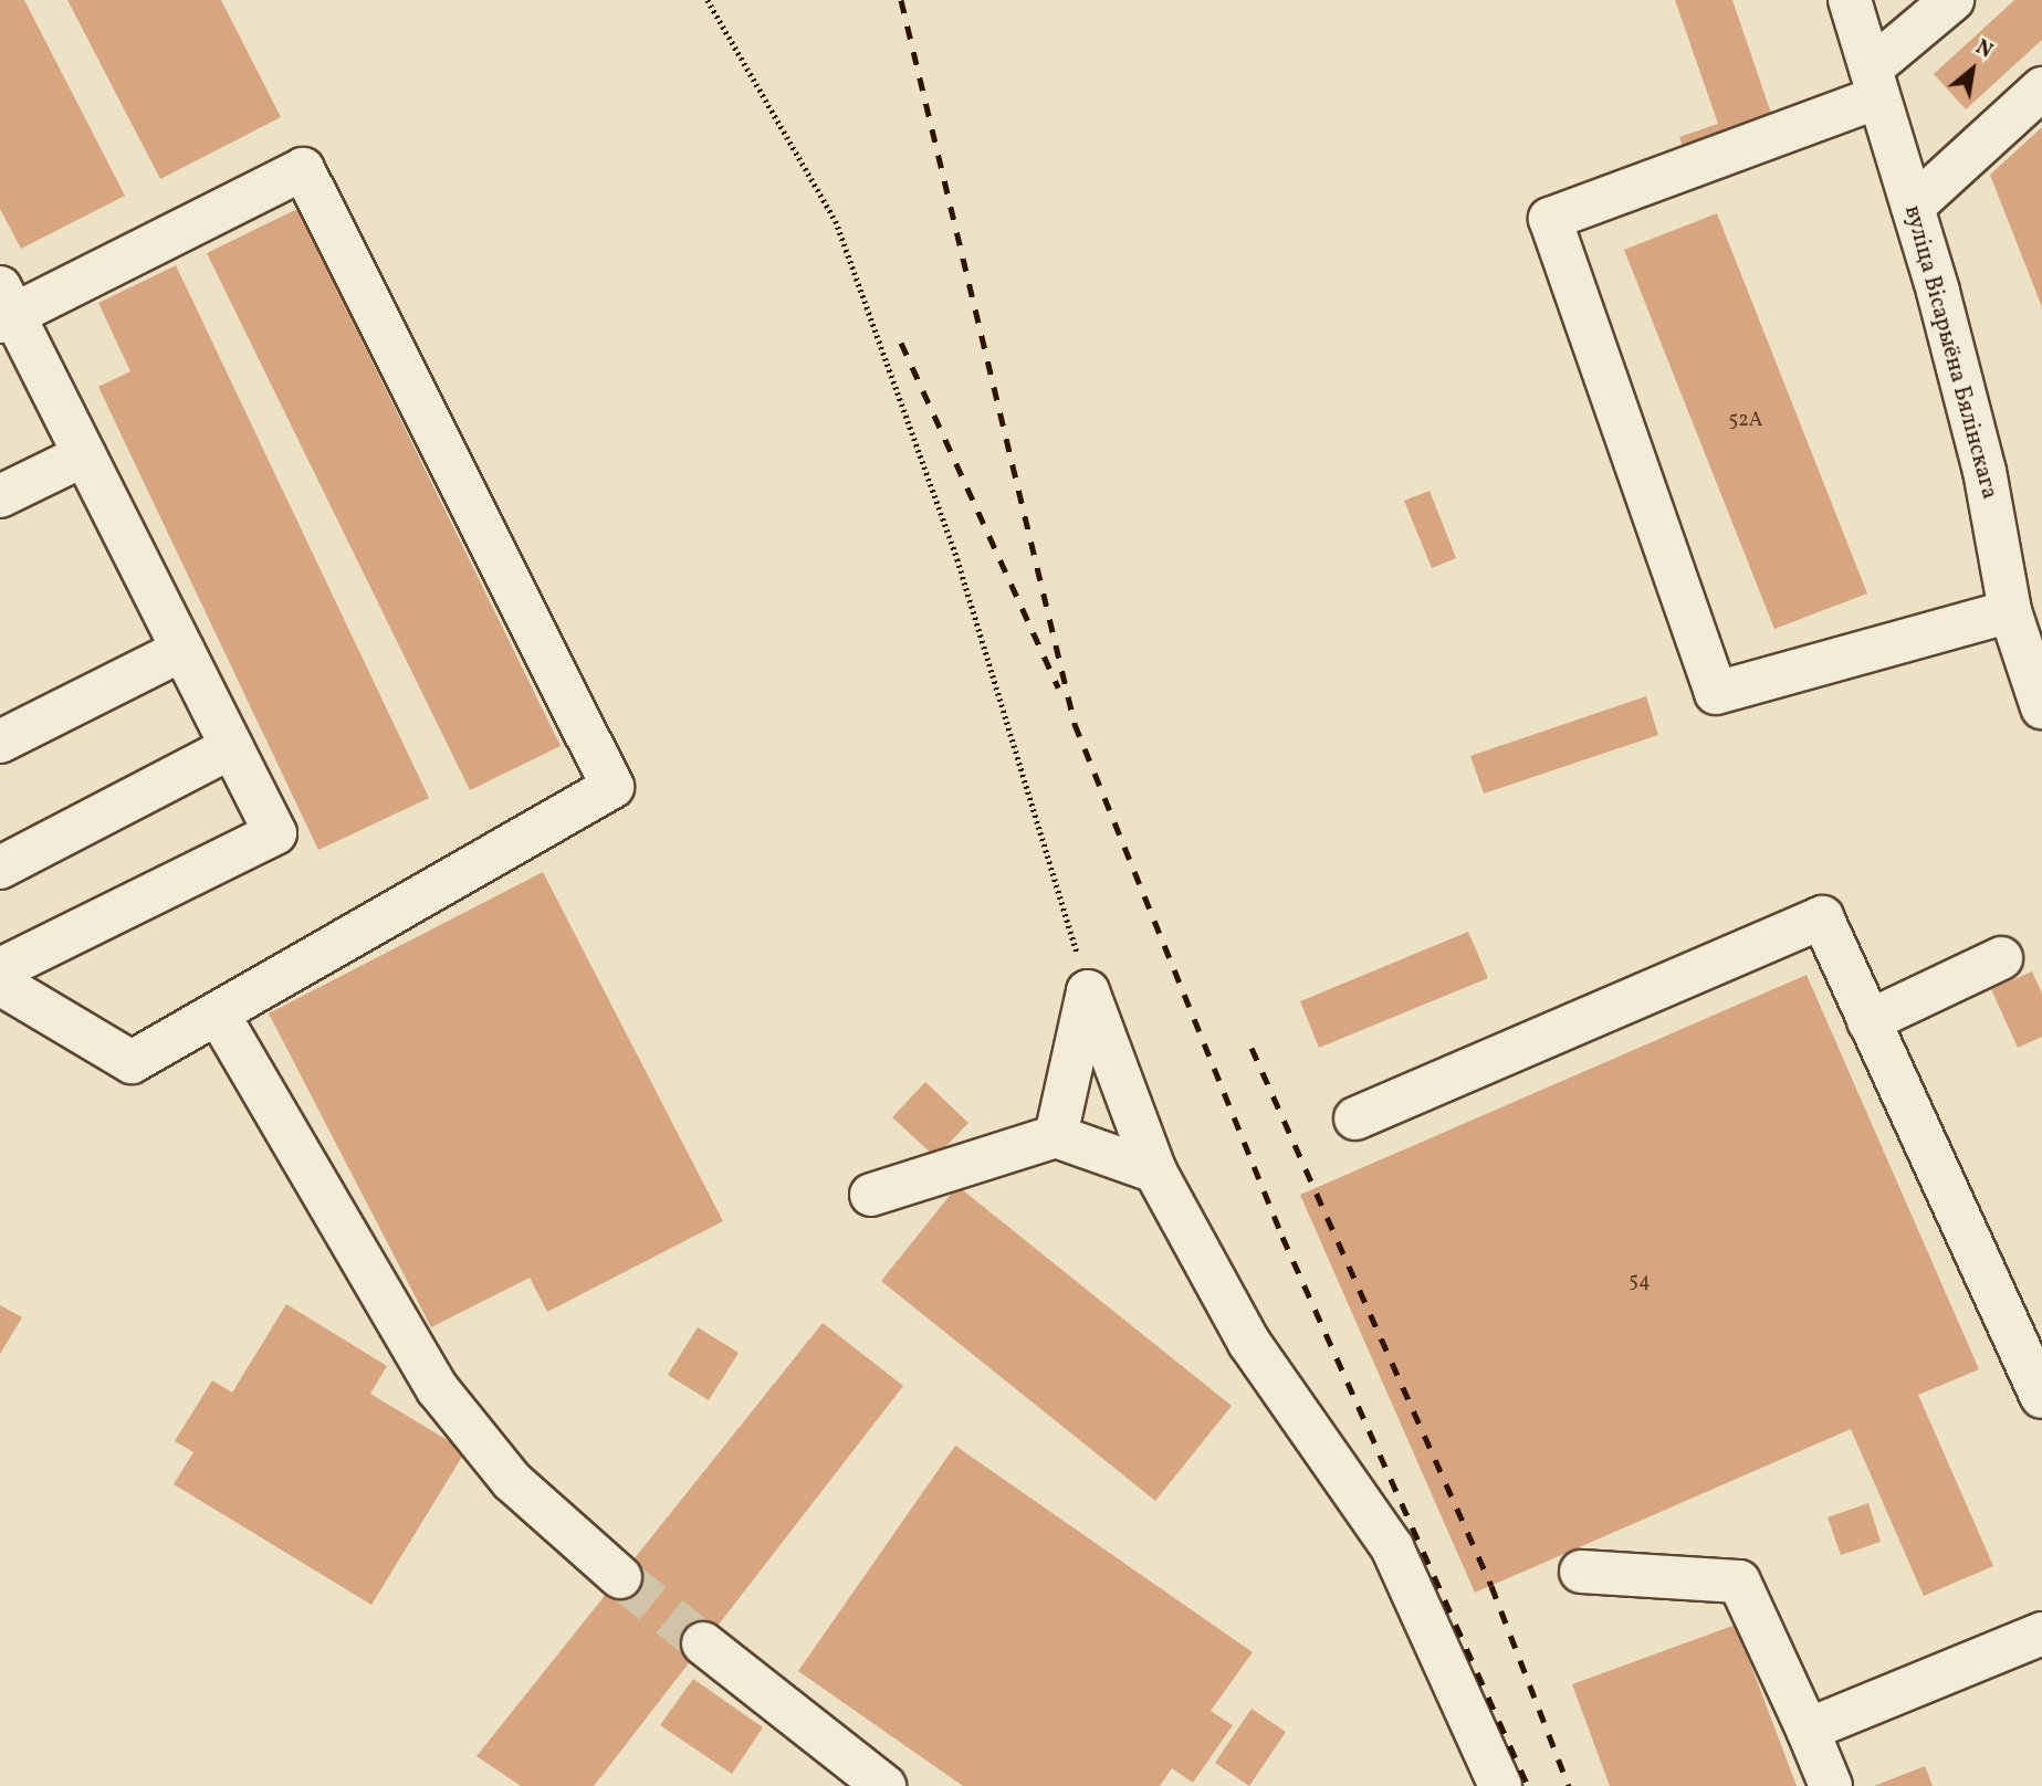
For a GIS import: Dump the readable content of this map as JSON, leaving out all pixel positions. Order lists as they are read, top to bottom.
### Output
{
  "streets": {
    "street": ["вуліца Вісарыёна Бялінскага"]
  },
  "house_numbers": ["52А", "54"],
  "north": "top right"
}
